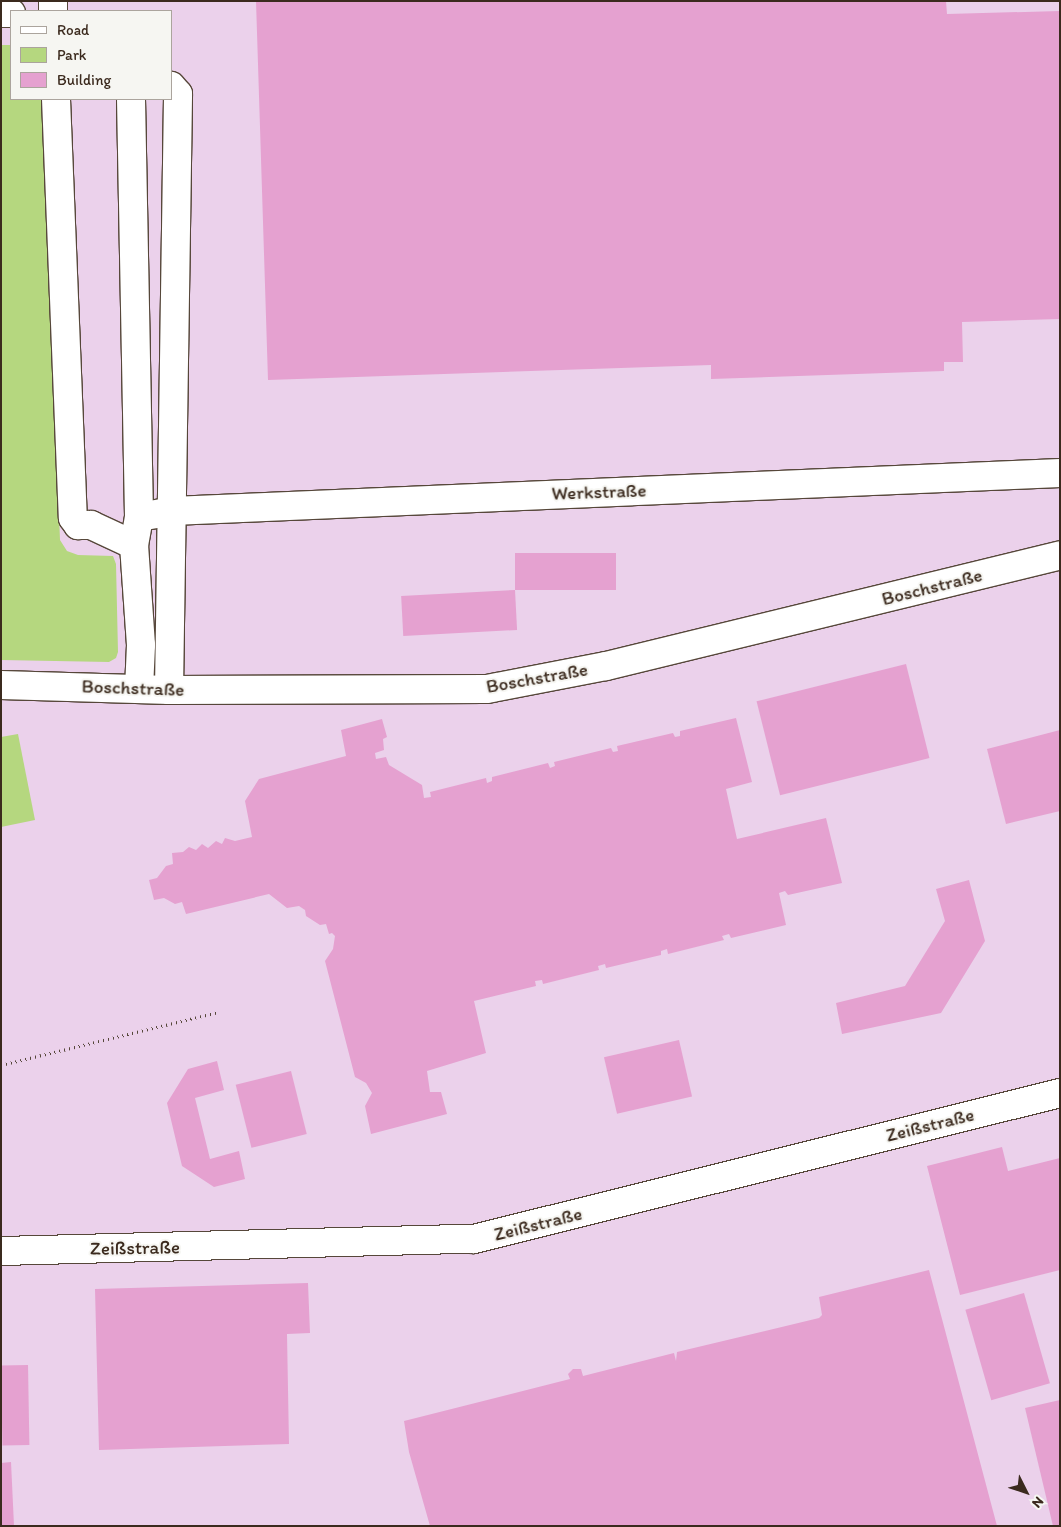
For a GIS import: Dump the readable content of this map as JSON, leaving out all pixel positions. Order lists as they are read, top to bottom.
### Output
{
  "streets": {
    "street": ["Werkstraße", "Boschstraße", "Zeißstraße"]
  },
  "legend": ["Road", "Park", "Building"],
  "north": "bottom right"
}
